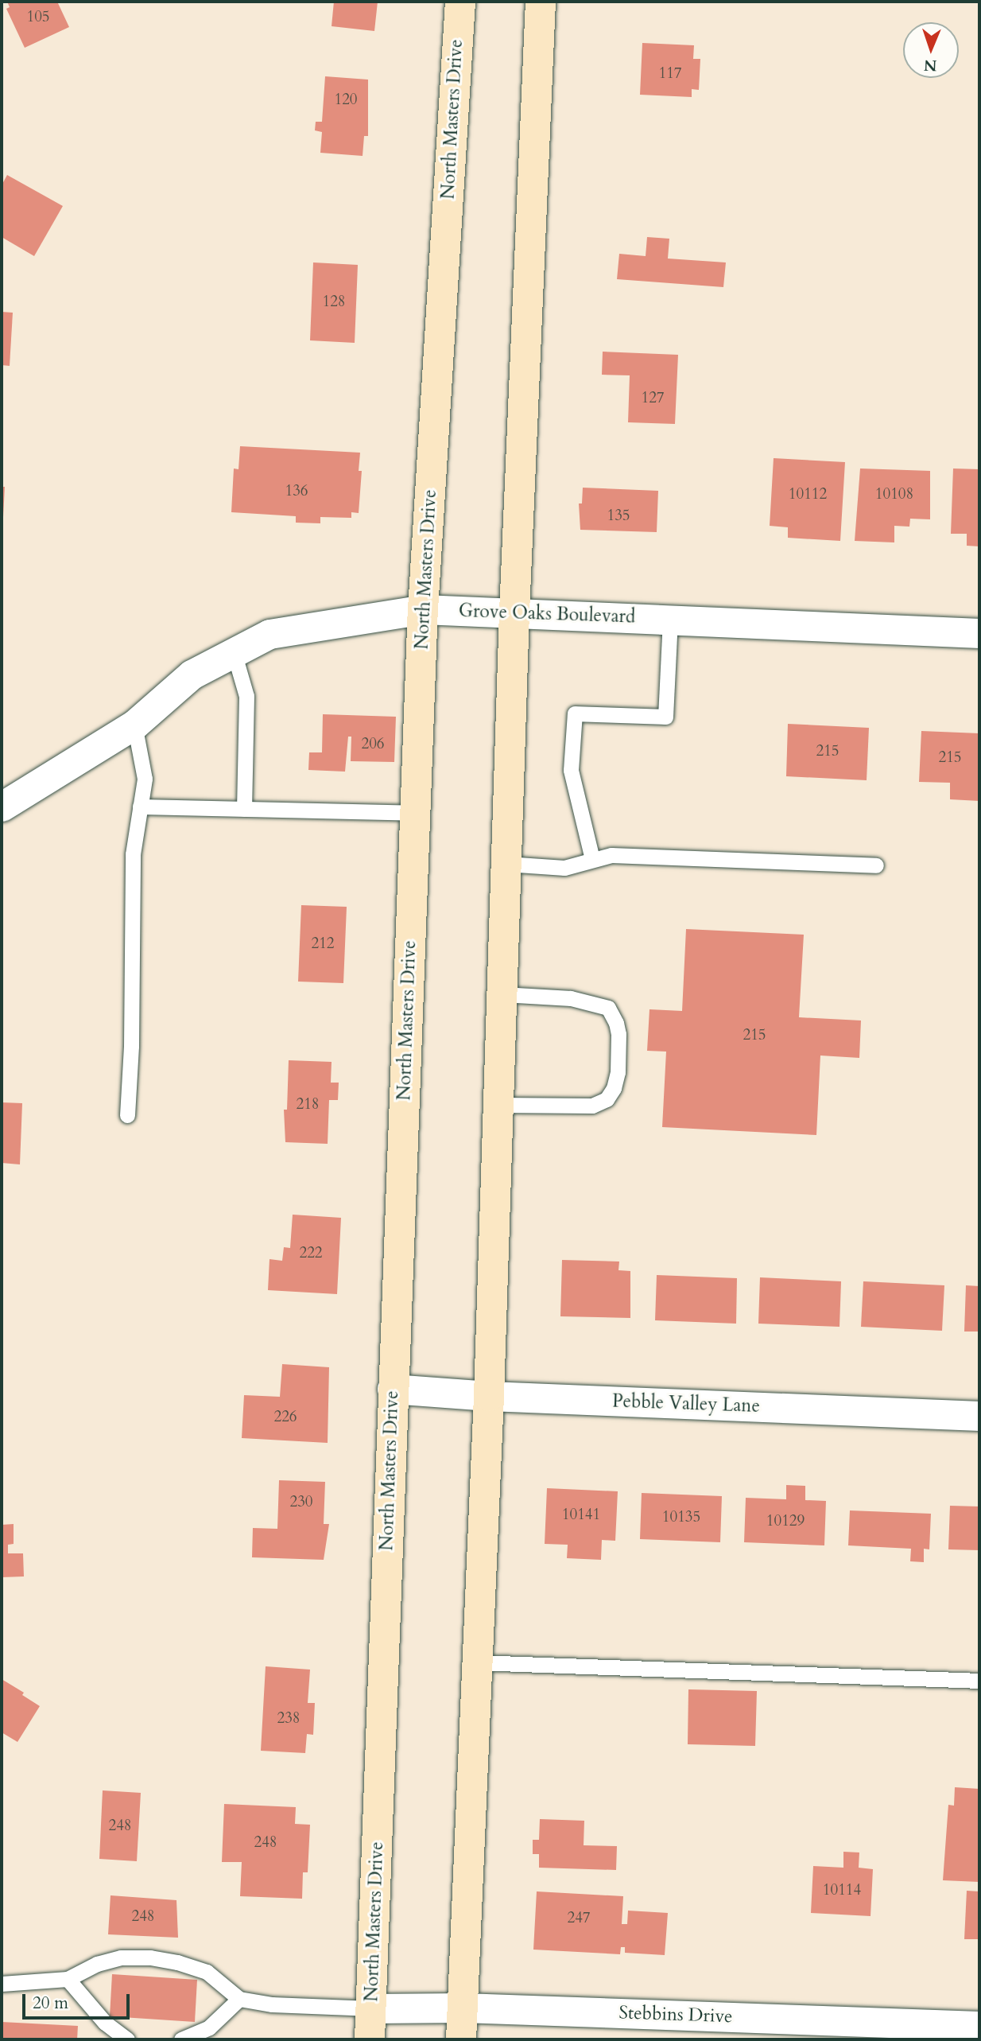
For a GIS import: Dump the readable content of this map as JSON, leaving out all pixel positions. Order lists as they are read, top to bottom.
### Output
{
  "streets": {
    "main road": ["North Masters Drive"],
    "street": ["Grove Oaks Boulevard", "Pebble Valley Lane", "Stebbins Drive"]
  },
  "crossings": [
    ["North Masters Drive", "Grove Oaks Boulevard"],
    ["North Masters Drive", "Pebble Valley Lane"],
    ["North Masters Drive", "Stebbins Drive"]
  ],
  "house_numbers": [
    "105",
    "117",
    "120",
    "128",
    "127",
    "136",
    "10112",
    "10108",
    "135",
    "206",
    "215",
    "215",
    "212",
    "215",
    "218",
    "222",
    "226",
    "230",
    "10141",
    "10135",
    "10129",
    "238",
    "248",
    "248",
    "10114",
    "248",
    "247"
  ],
  "scale_bar": "20 m",
  "north": "bottom"
}
